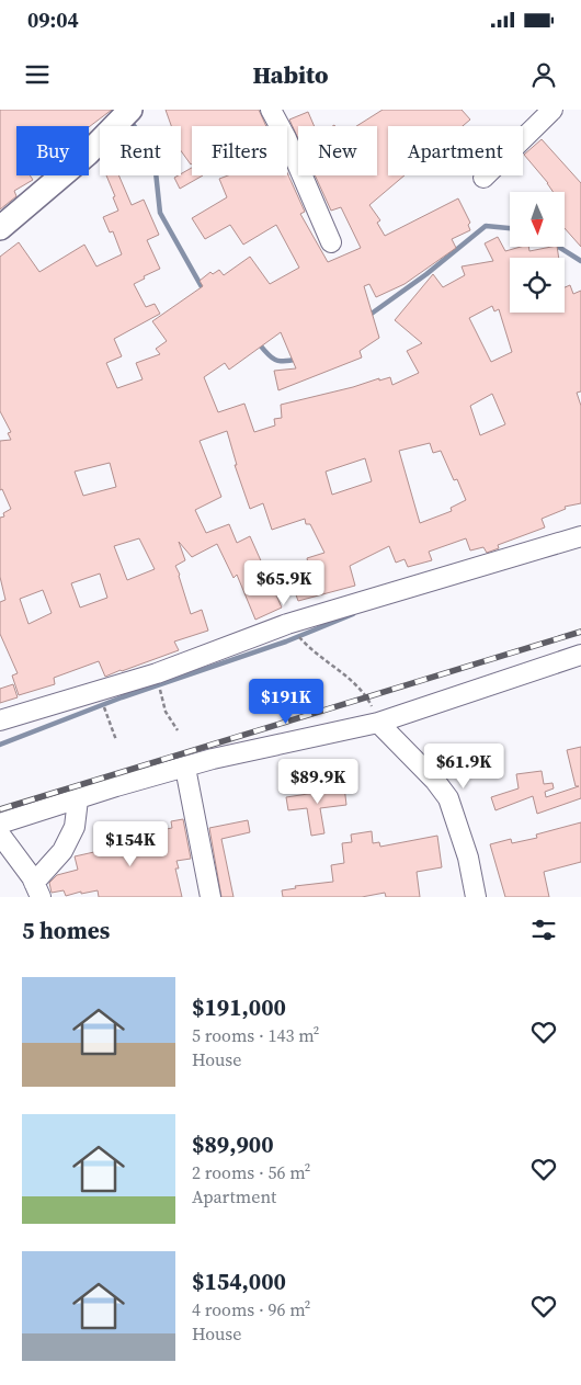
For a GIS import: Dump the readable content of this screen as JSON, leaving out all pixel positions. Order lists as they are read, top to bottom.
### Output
{
  "north": "bottom",
  "page": {
    "status": "09:04",
    "header": "Habito",
    "chip": [
      "Buy",
      "Rent",
      "Filters",
      "New",
      "Apartment"
    ],
    "price": [
      "$65.9K",
      "$191K",
      "$61.9K",
      "$89.9K",
      "$154K"
    ],
    "heading": "5 homes",
    "list": [
      {
        "name": "$191,000",
        "note": "5 rooms · 143 m² · House"
      },
      {
        "name": "$89,900",
        "note": "2 rooms · 56 m² · Apartment"
      },
      {
        "name": "$154,000",
        "note": "4 rooms · 96 m² · House"
      }
    ]
  }
}
